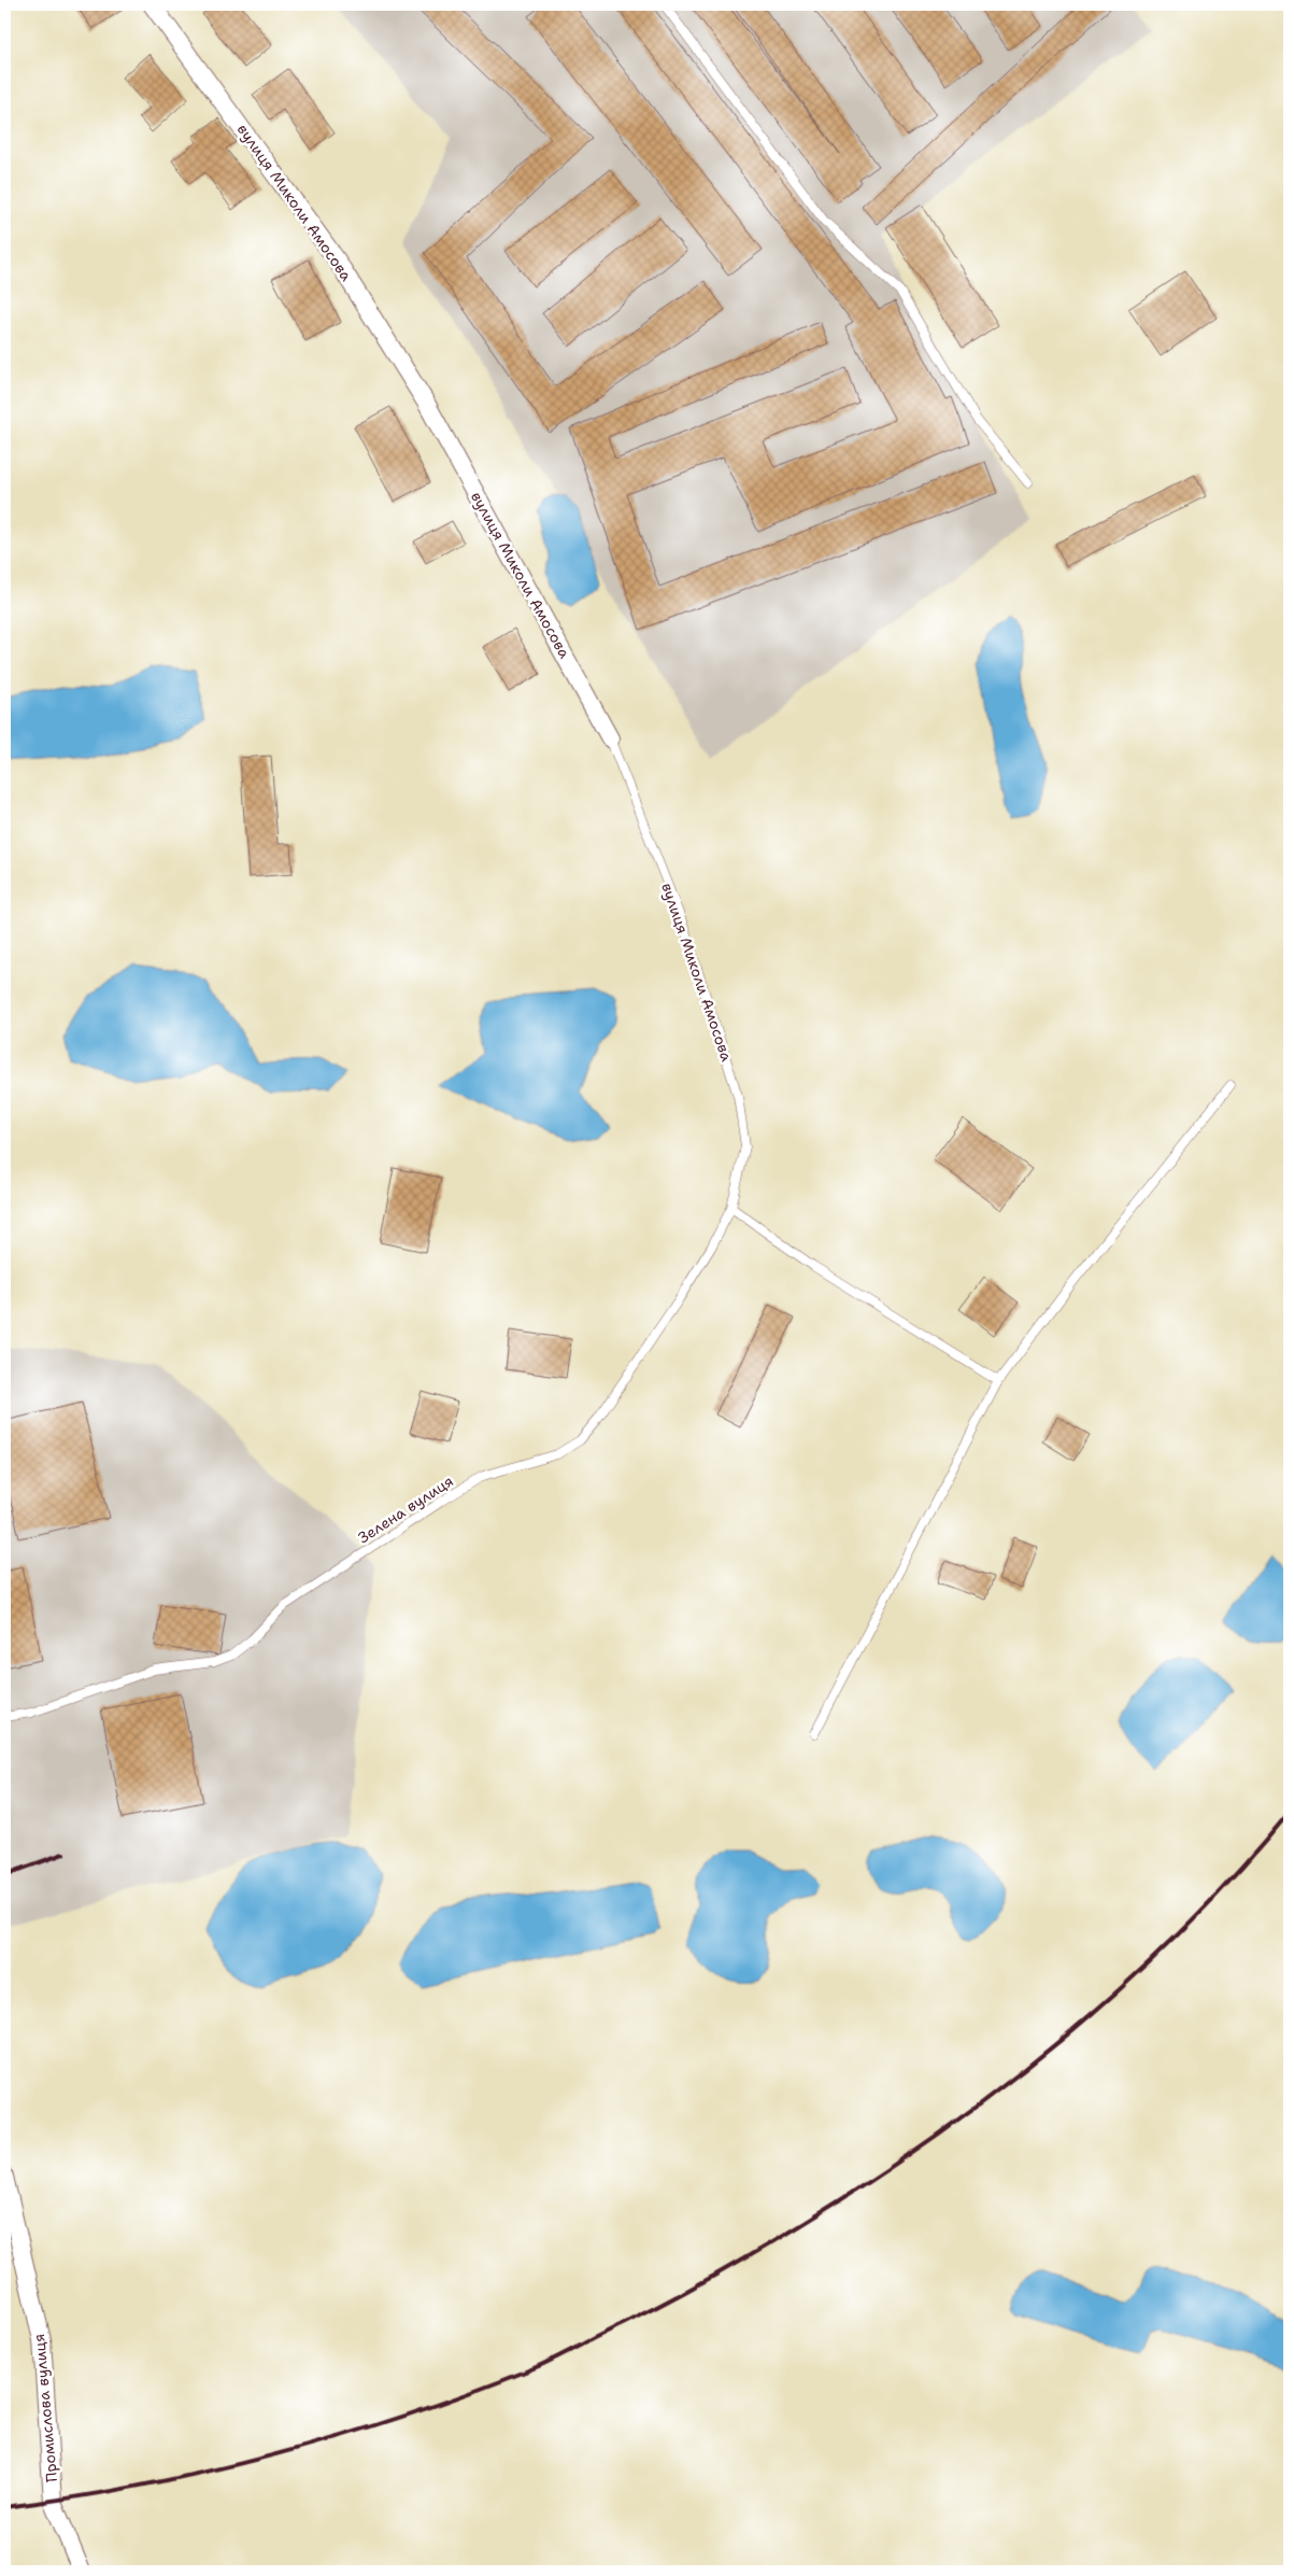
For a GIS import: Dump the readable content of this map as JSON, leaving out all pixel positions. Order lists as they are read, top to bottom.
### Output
{
  "streets": {
    "street": ["вулиця Миколи Амосова", "Промислова вулиця"],
    "lane": ["Зелена вулиця"]
  },
  "crossings": [
    ["вулиця Миколи Амосова", "Зелена вулиця"]
  ]
}
